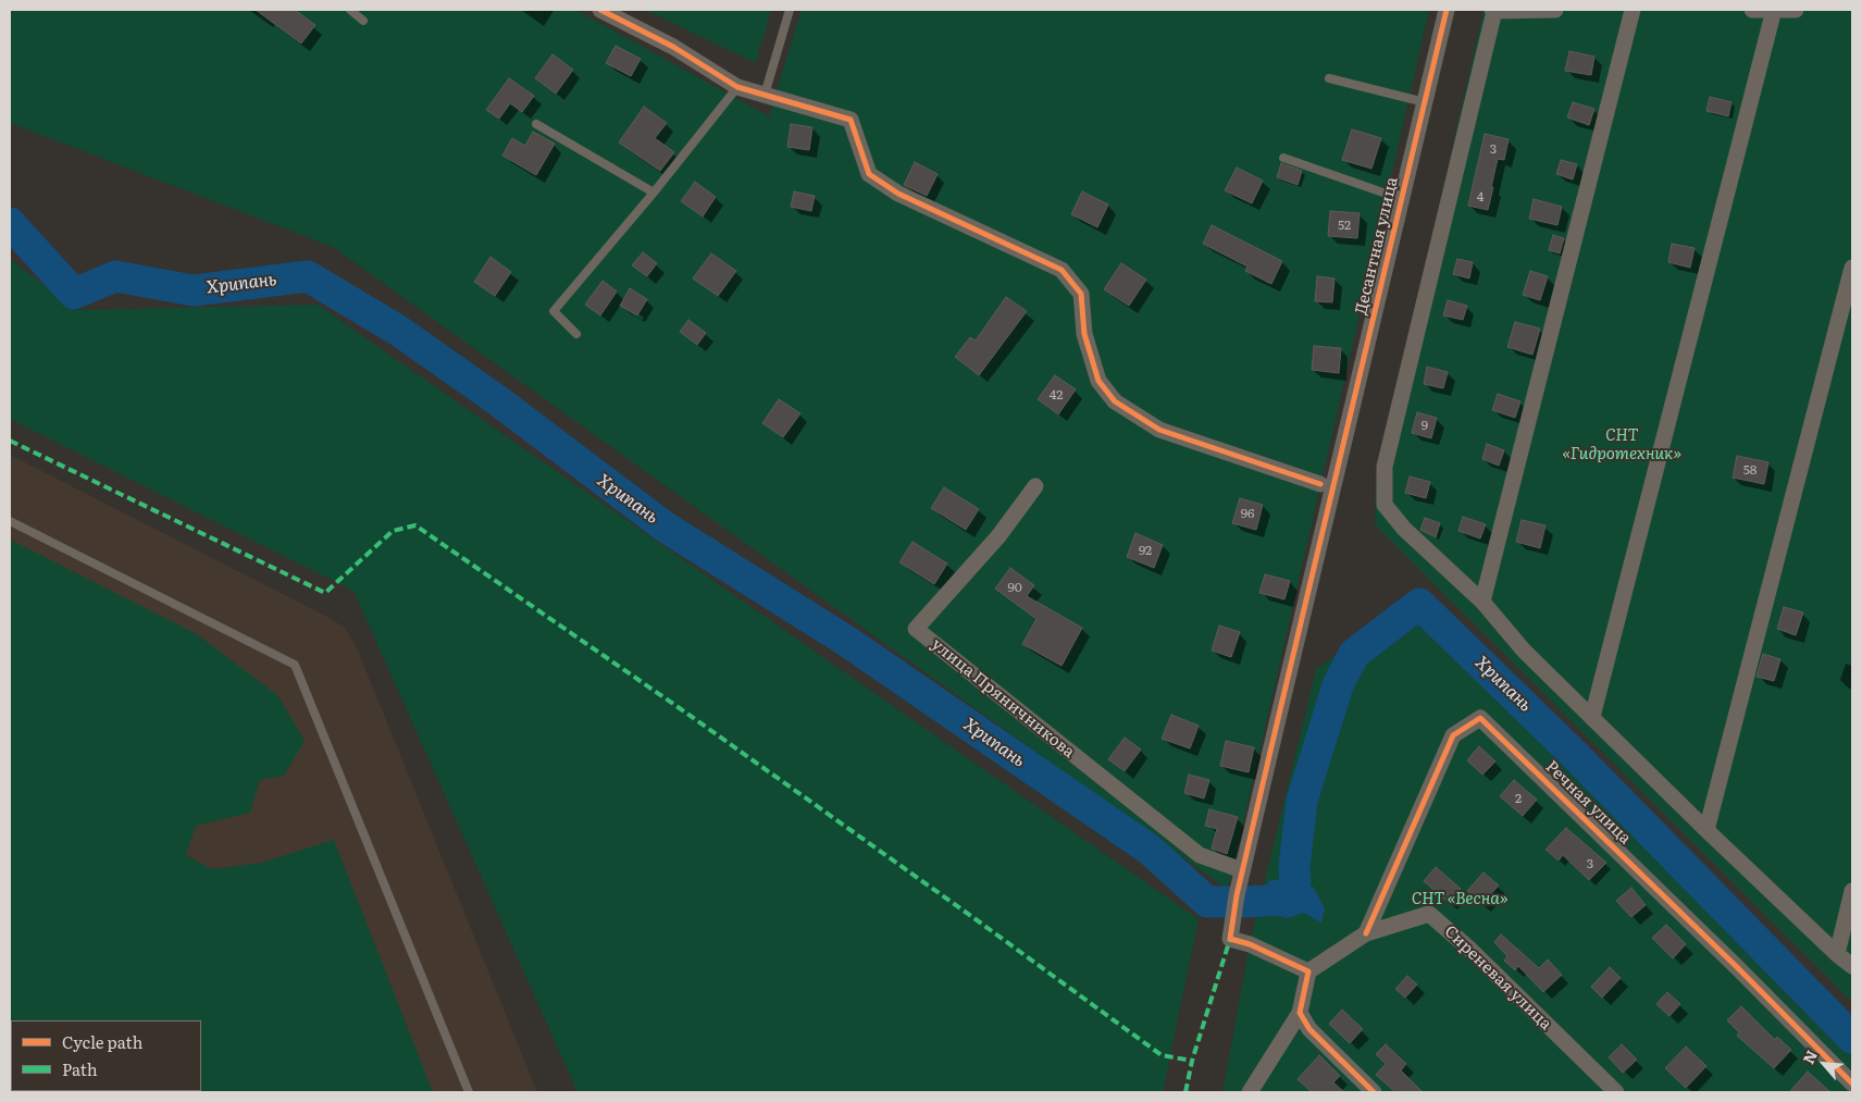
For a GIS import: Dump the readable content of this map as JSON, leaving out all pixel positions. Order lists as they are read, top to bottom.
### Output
{
  "streets": {
    "street": [
      "Десантная улица",
      "улица Пряничникова",
      "Речная улица",
      "Сиреневая улица"
    ]
  },
  "crossings": [
    ["Десантная улица", "улица Пряничникова"],
    ["Десантная улица", "Сиреневая улица"],
    ["Речная улица", "Сиреневая улица"]
  ],
  "water": ["Хрипань"],
  "parks": ["СНТ «Гидротехник»", "СНТ «Весна»"],
  "house_numbers": [
    "3",
    "4",
    "52",
    "42",
    "9",
    "58",
    "96",
    "92",
    "90",
    "2",
    "3"
  ],
  "legend": ["Cycle path", "Path"],
  "north": "top left"
}
